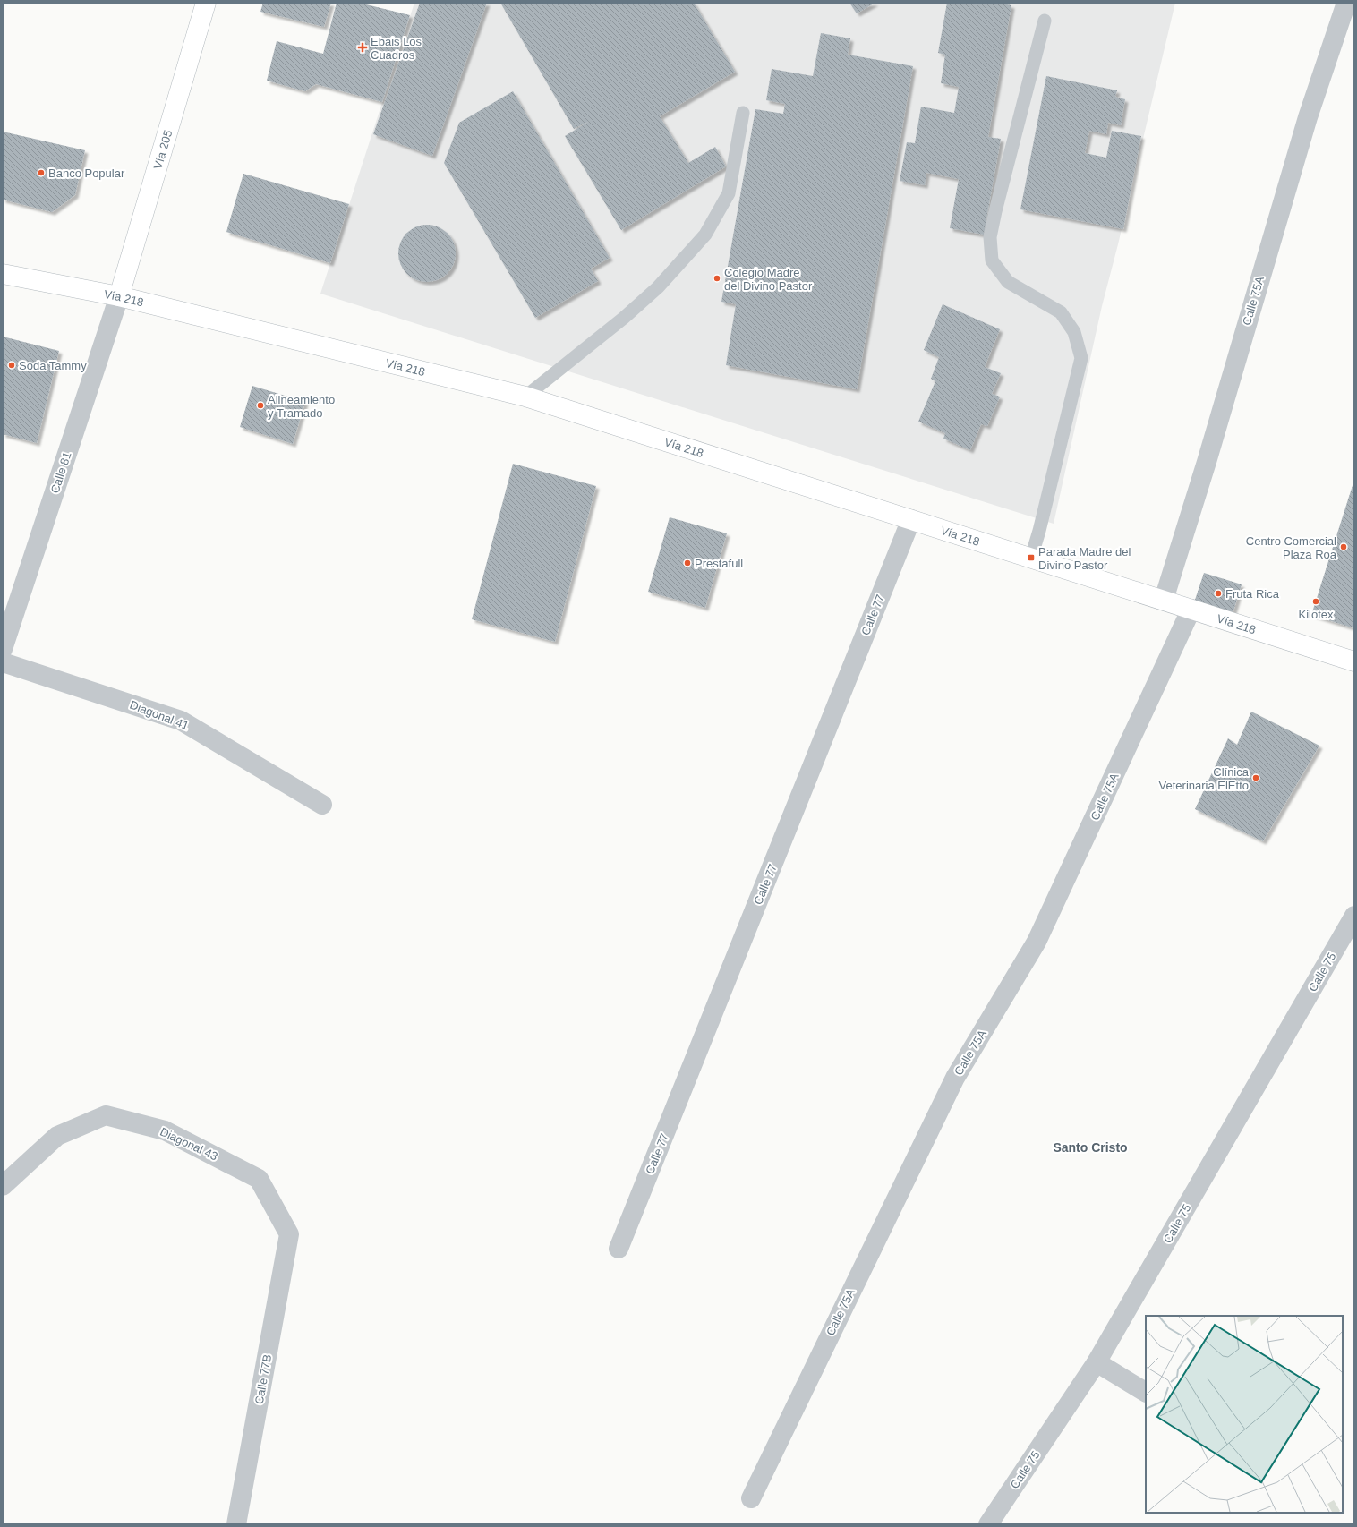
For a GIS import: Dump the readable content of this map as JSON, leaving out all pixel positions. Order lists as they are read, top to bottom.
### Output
{
  "streets": {
    "main road": ["Vía 205", "Vía 218"],
    "street": [
      "Calle 75A",
      "Calle 81",
      "Calle 77",
      "Diagonal 41",
      "Calle 75",
      "Diagonal 43",
      "Calle 77B"
    ]
  },
  "crossings": [
    ["Vía 205", "Vía 218"],
    ["Vía 205", "Calle 81"],
    ["Vía 218", "Calle 75A"],
    ["Vía 218", "Calle 81"],
    ["Vía 218", "Calle 77"],
    ["Diagonal 43", "Calle 77B"]
  ],
  "districts": ["Santo Cristo"],
  "places": {
    "health": ["Ebais Los Cuadros"],
    "other": [
      "Banco Popular",
      "Colegio Madre del Divino Pastor",
      "Soda Tammy",
      "Alineamiento y Tramado",
      "Centro Comercial Plaza Roa",
      "Prestafull",
      "Fruta Rica",
      "Kilotex",
      "Clínica Veterinaria ElEtto"
    ],
    "transit": ["Parada Madre del Divino Pastor"]
  }
}
